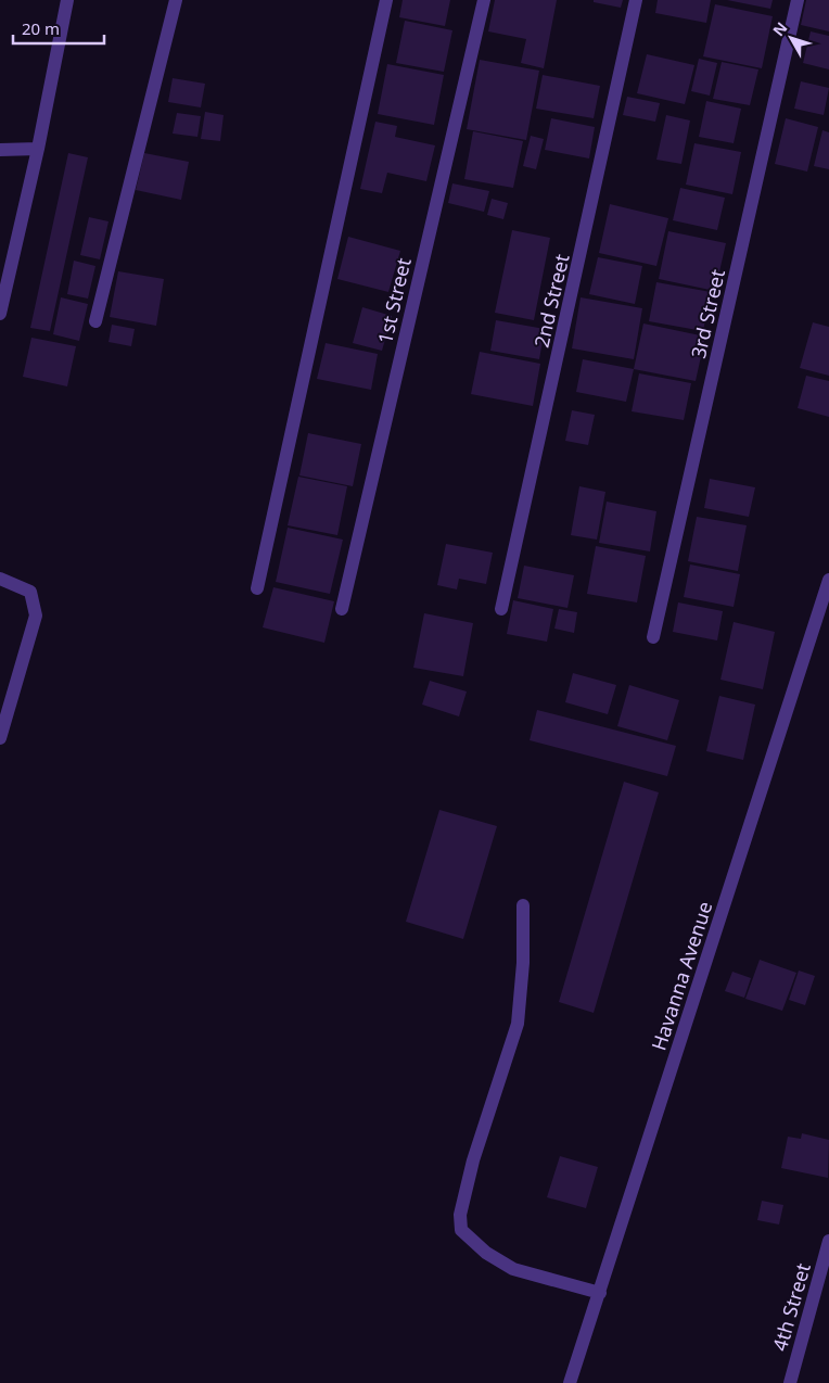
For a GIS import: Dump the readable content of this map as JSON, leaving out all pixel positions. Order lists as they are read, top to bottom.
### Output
{
  "streets": {
    "street": [
      "1st Street",
      "2nd Street",
      "3rd Street",
      "Havanna Avenue",
      "4th Street"
    ]
  },
  "scale_bar": "20 m",
  "north": "top left"
}
